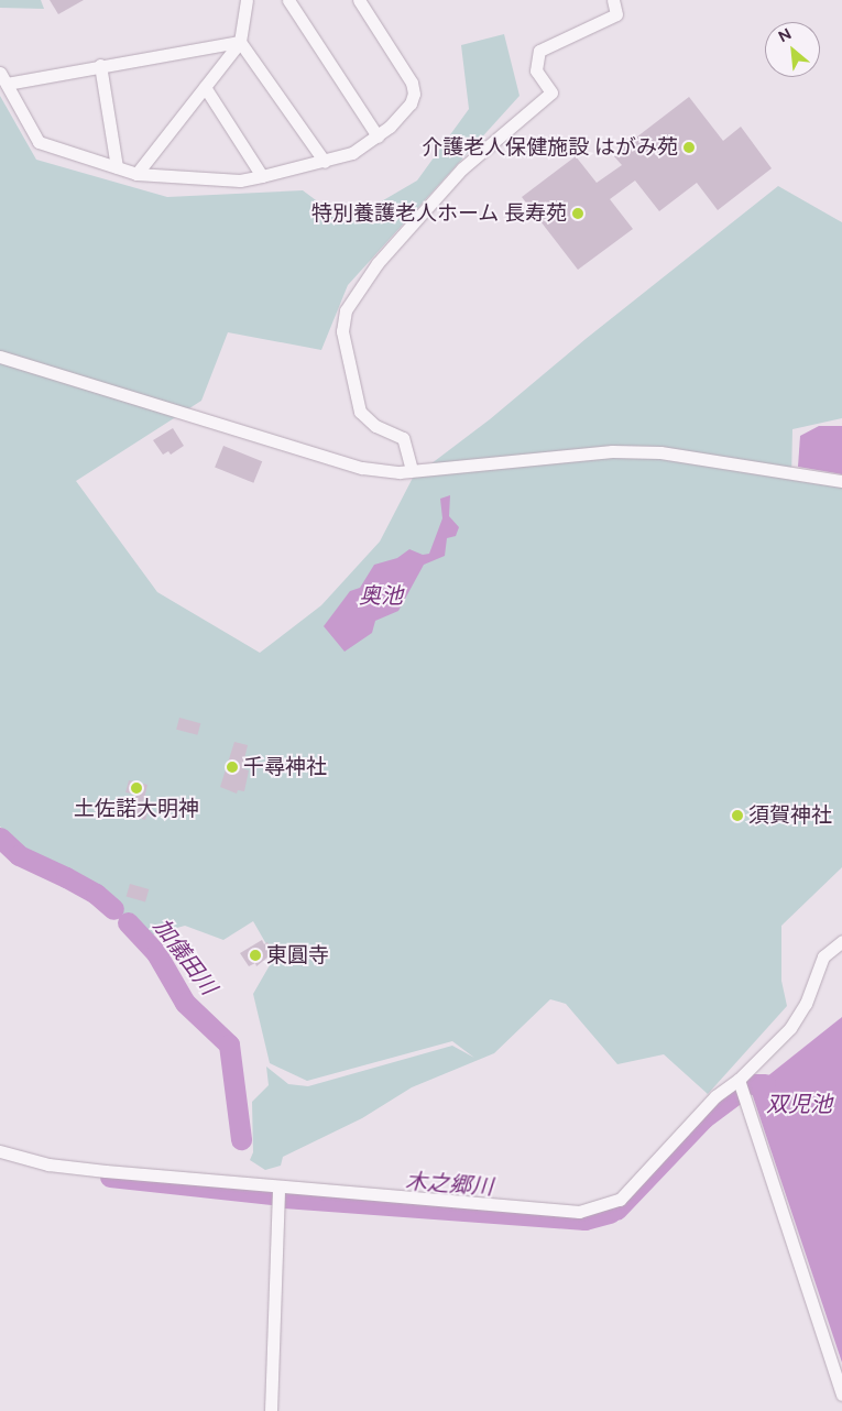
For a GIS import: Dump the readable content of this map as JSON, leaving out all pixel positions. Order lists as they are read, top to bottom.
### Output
{
  "water": [
    "奥池",
    "加儀田川",
    "双児池",
    "木之郷川"
  ],
  "places": [
    "介護老人保健施設 はがみ苑",
    "特別養護老人ホーム 長寿苑",
    "千尋神社",
    "土佐諾大明神",
    "須賀神社",
    "東圓寺"
  ],
  "north": "top left"
}
